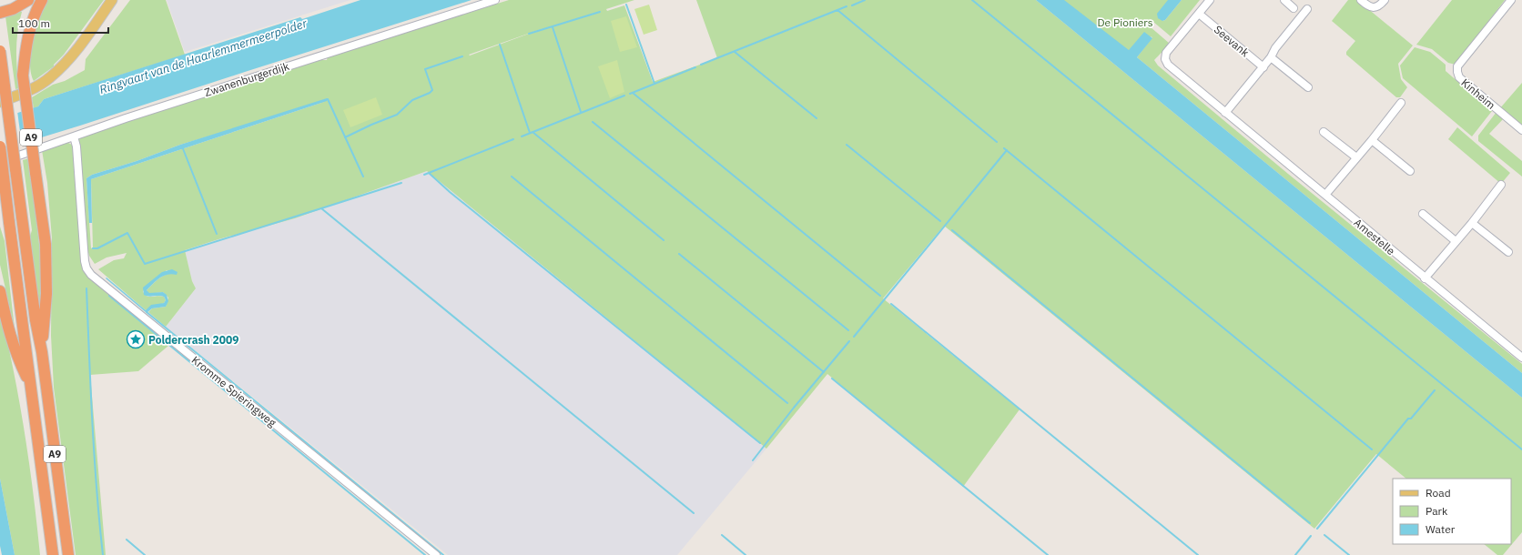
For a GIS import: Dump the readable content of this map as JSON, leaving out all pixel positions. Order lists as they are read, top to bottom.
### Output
{
  "streets": {
    "highway": ["A9"],
    "street": [
      "Seevank",
      "Zwanenburgerdijk",
      "Kinheim",
      "Amestelle",
      "Kromme Spieringweg"
    ]
  },
  "crossings": [
    ["Seevank", "Amestelle"],
    ["Zwanenburgerdijk", "Kromme Spieringweg"]
  ],
  "water": ["Ringvaart van de Haarlemmermeerpolder"],
  "parks": ["De Pioniers"],
  "places": {
    "place": ["Poldercrash 2009"]
  },
  "legend": ["Road", "Park", "Water"],
  "scale_bar": "100 m"
}
